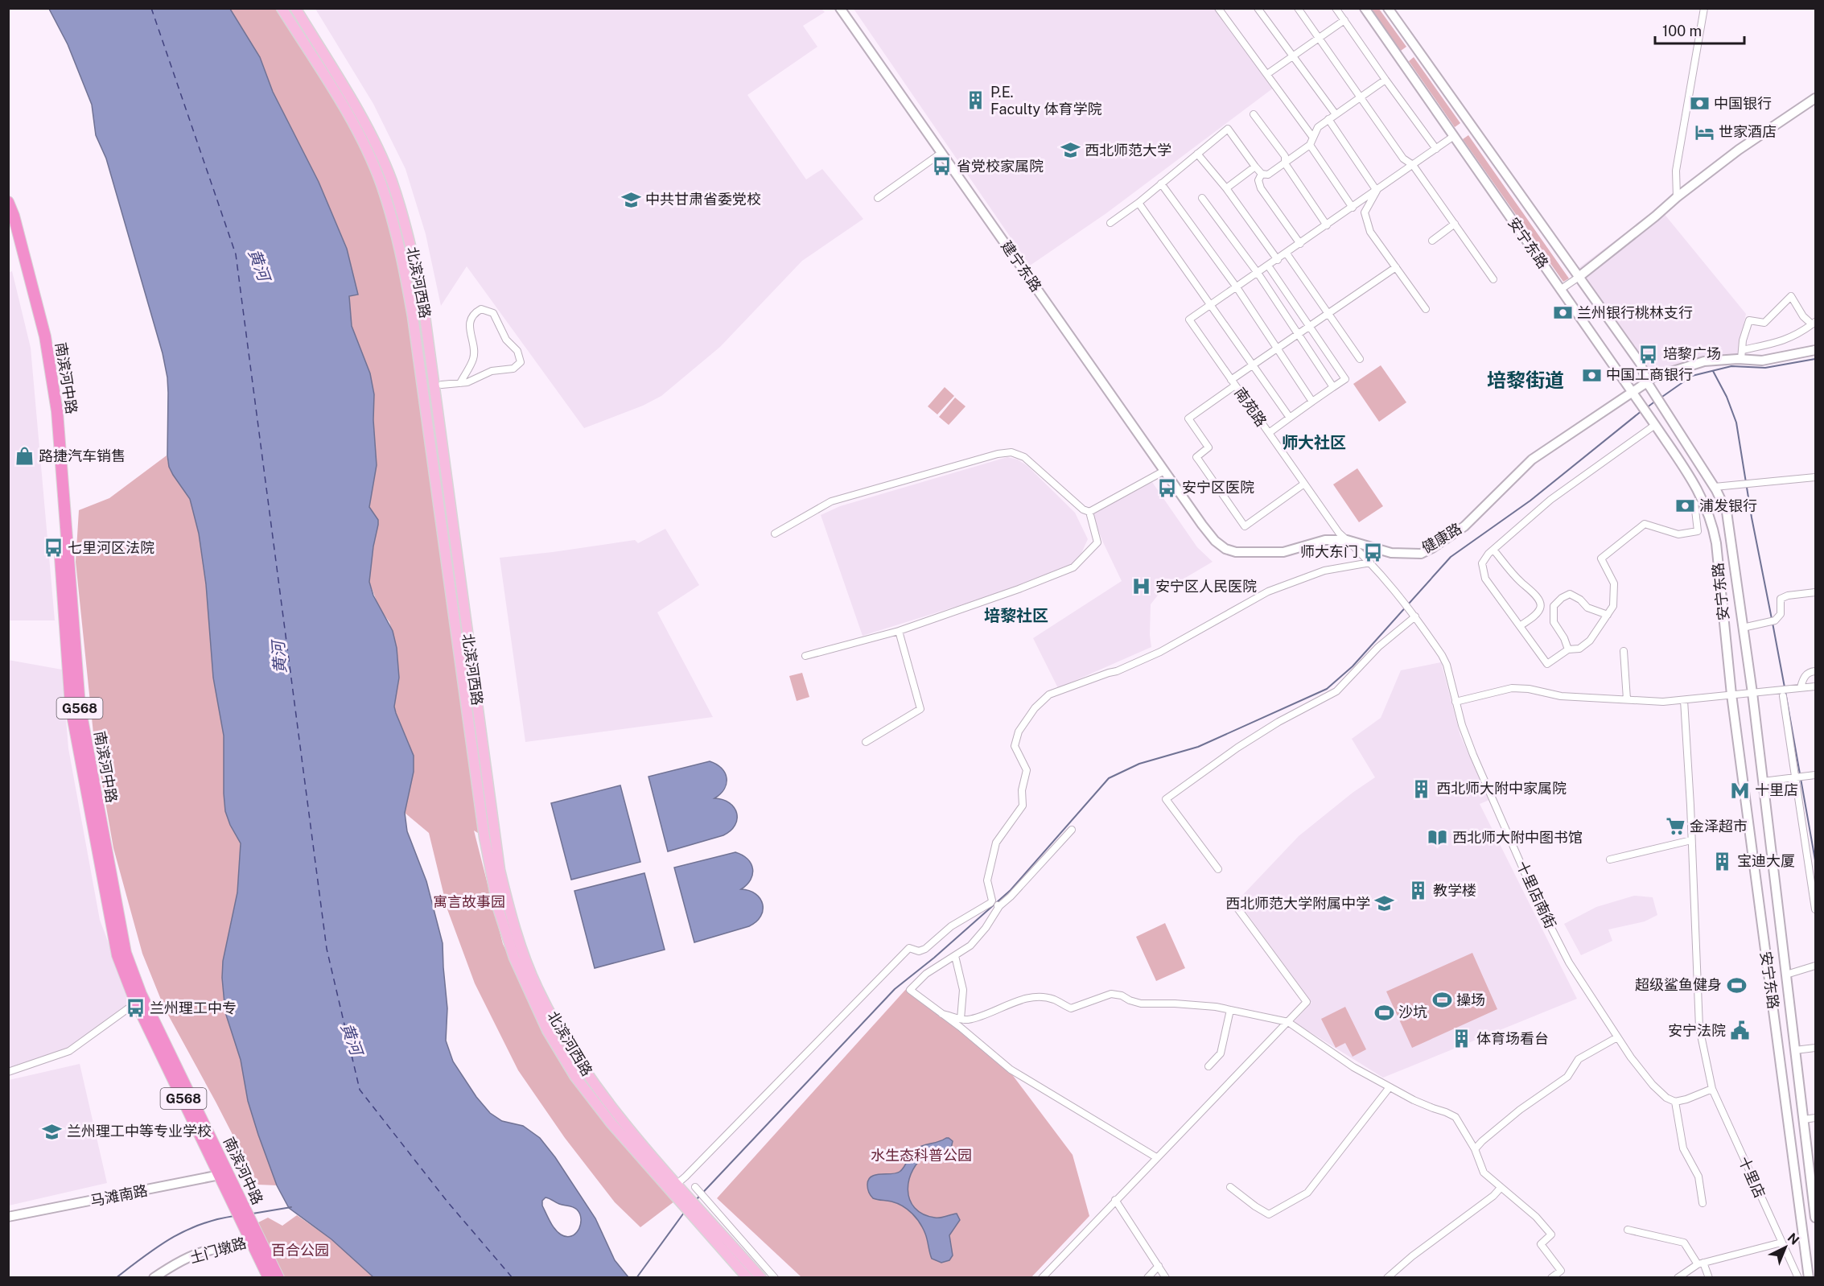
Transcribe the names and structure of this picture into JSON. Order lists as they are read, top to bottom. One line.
{"streets":{"highway":["南滨河中路","G568"],"main road":["安宁东路","建宁东路","北滨河西路","健康路","马滩南路","土门墩路"],"street":["南苑路","十里店南街","十里店"]},"crossings":[["安宁东路","健康路"],["建宁东路","健康路"],["南滨河中路","马滩南路"],["南滨河中路","土门墩路"],["南苑路","健康路"],["南苑路","十里店南街"],["健康路","十里店南街"]],"districts":["培黎街道","师大社区","培黎社区"],"water":["黄河"],"parks":["寓言故事园","水生态科普公园","百合公园"],"places":{"building":["P.E. Faculty 体育学院","西北师大附中家属院","宝迪大厦","教学楼","体育场看台"],"bank":["中国银行","兰州银行桃林支行","中国工商银行","浦发银行"],"hotel":["世家酒店"],"school or university":["西北师范大学","中共甘肃省委党校","西北师范大学附属中学","兰州理工中等专业学校"],"bus stop":["省党校家属院","培黎广场","安宁区医院","七里河区法院","师大东门","兰州理工中专"],"shop":["路捷汽车销售"],"hospital":["安宁区人民医院"],"metro station":["十里店"],"supermarket":["金泽超市"],"library":["西北师大附中图书馆"],"sports":["超级鲨鱼健身","操场","沙坑"],"public building":["安宁法院"]},"scale_bar":"100 m","north":"top right"}
